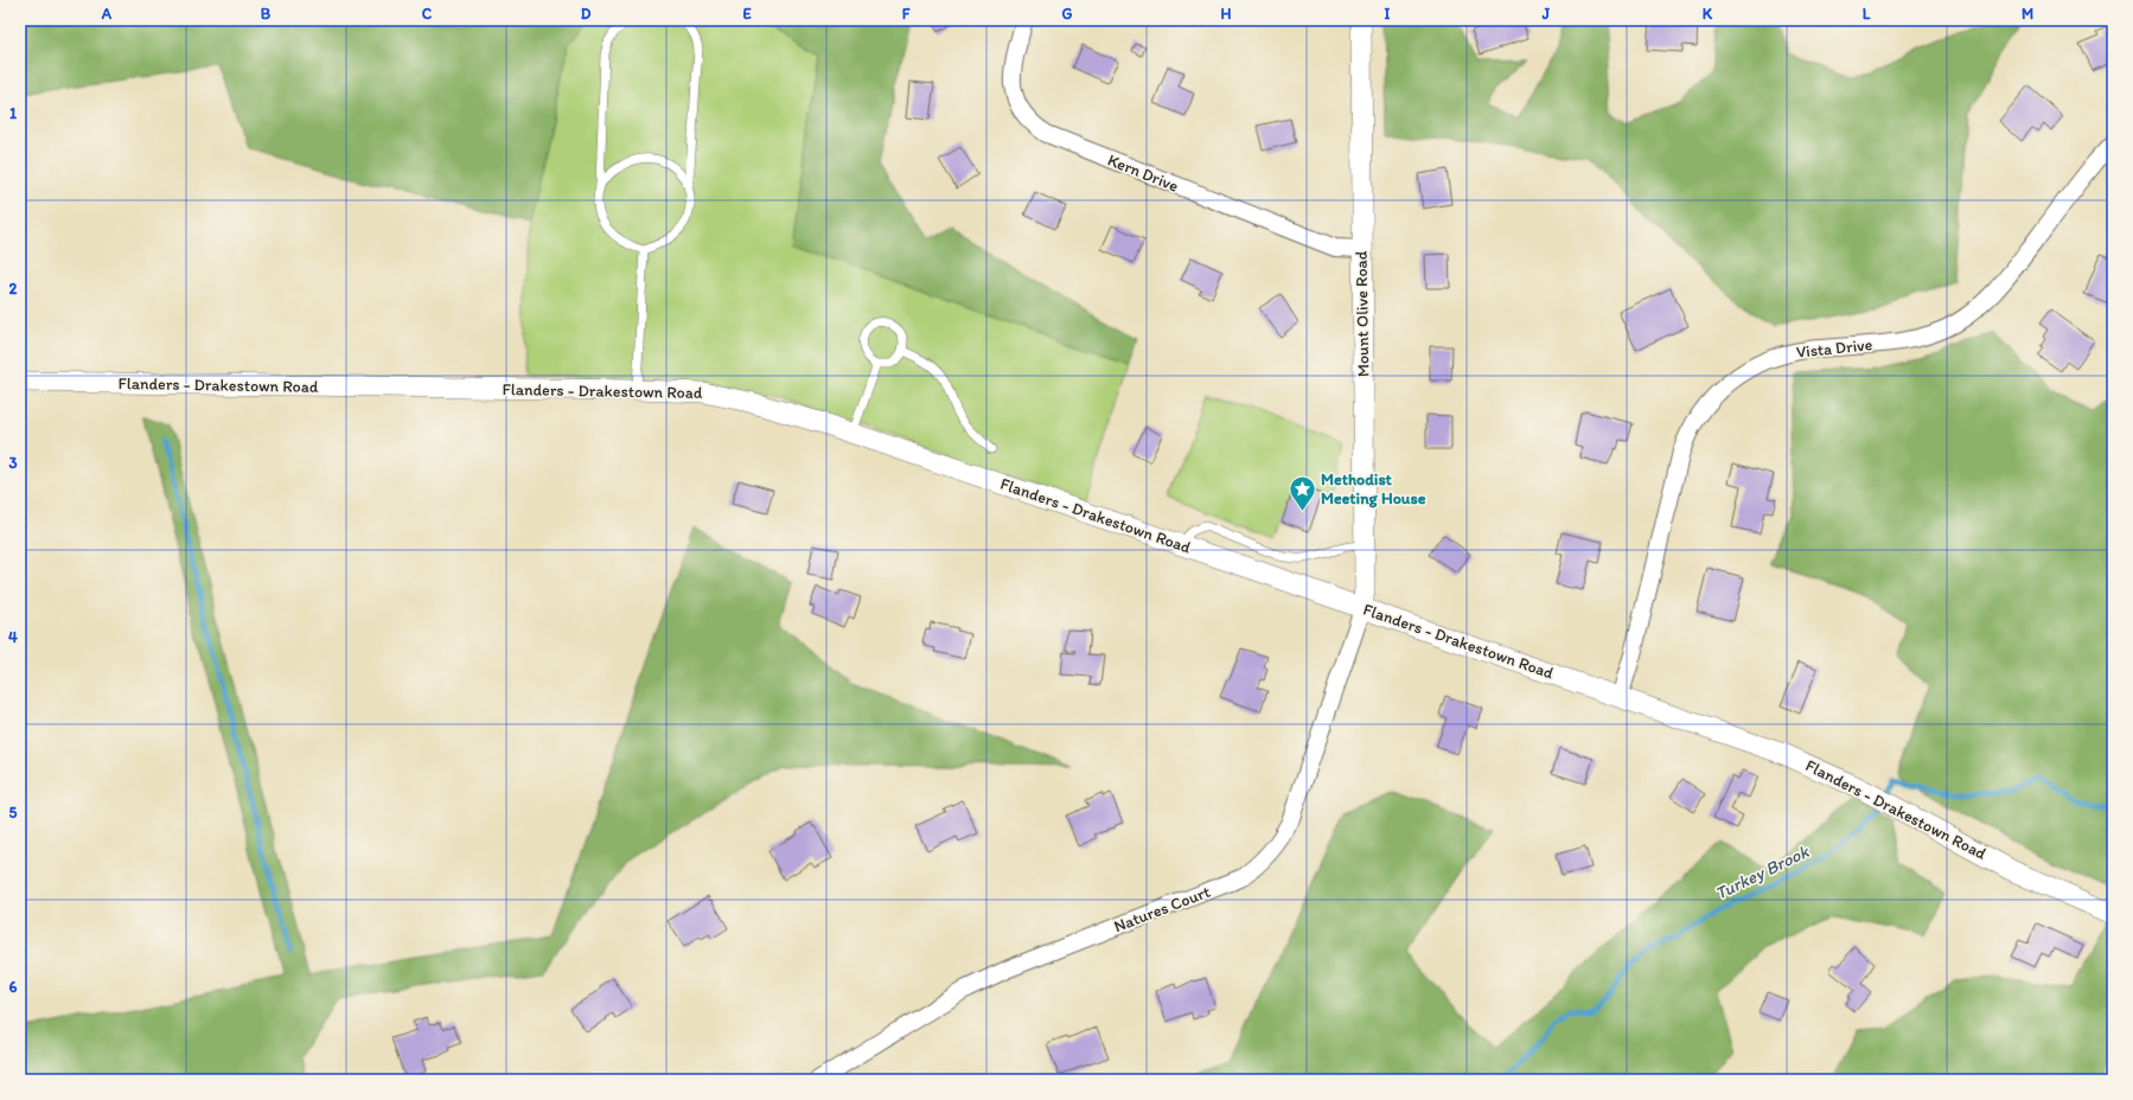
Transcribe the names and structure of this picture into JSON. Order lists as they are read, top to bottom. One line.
{"streets":{"street":["Kern Drive","Mount Olive Road","Vista Drive","Flanders - Drakestown Road","Natures Court"]},"crossings":[["Kern Drive","Mount Olive Road"],["Mount Olive Road","Flanders - Drakestown Road"],["Mount Olive Road","Natures Court"],["Vista Drive","Flanders - Drakestown Road"],["Flanders - Drakestown Road","Natures Court"]],"water":["Turkey Brook"],"places":{"place":["Methodist Meeting House"]},"grid":{"columns":["A","B","C","D","E","F","G","H","I","J","K","L","M"],"rows":["1","2","3","4","5","6"]}}
